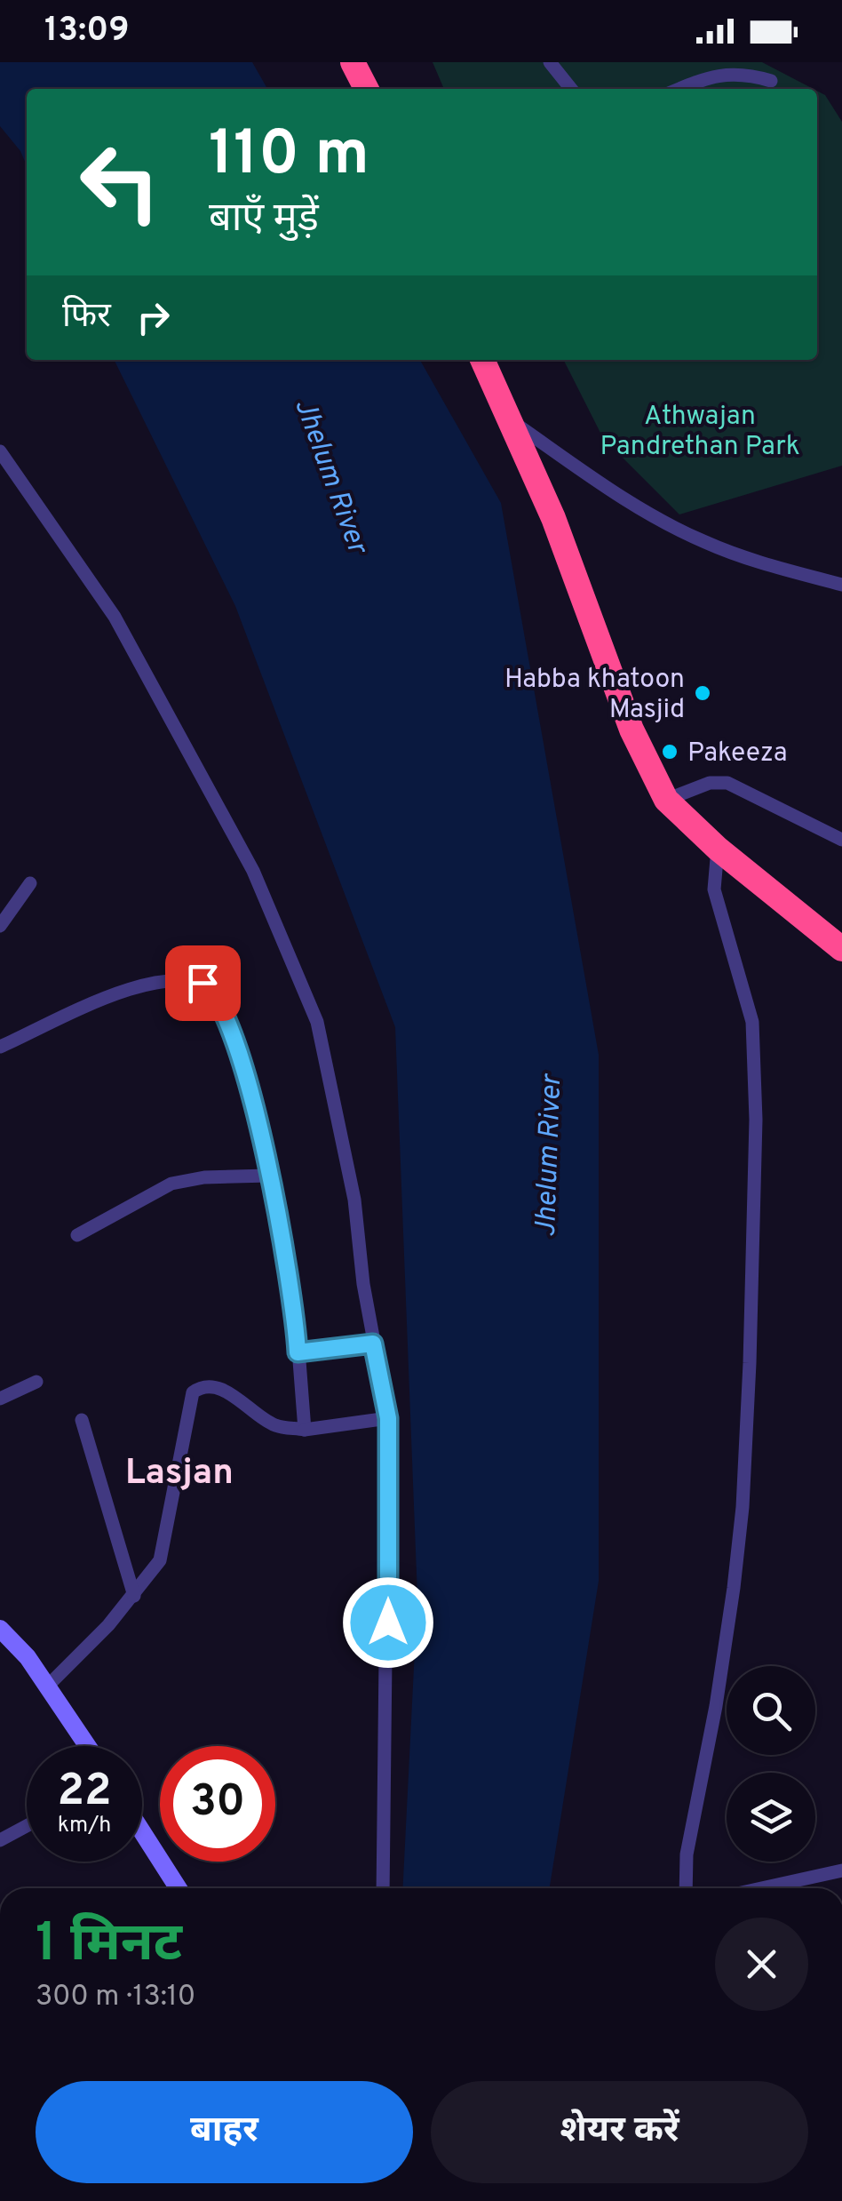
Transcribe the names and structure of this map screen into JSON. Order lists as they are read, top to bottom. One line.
{"districts":["Lasjan"],"water":["Jhelum River"],"parks":["Athwajan Pandrethan Park"],"places":["Habba khatoon Masjid","Pakeeza"],"page":{"status":"13:09","turn":["110 m","बाएँ मुड़ें"],"then":"फिर","speed":"22 km/h","limit":"30","heading":["1 मिनट","300 m · 13:10"],"buttons":["बाहर","शेयर करें"]}}
